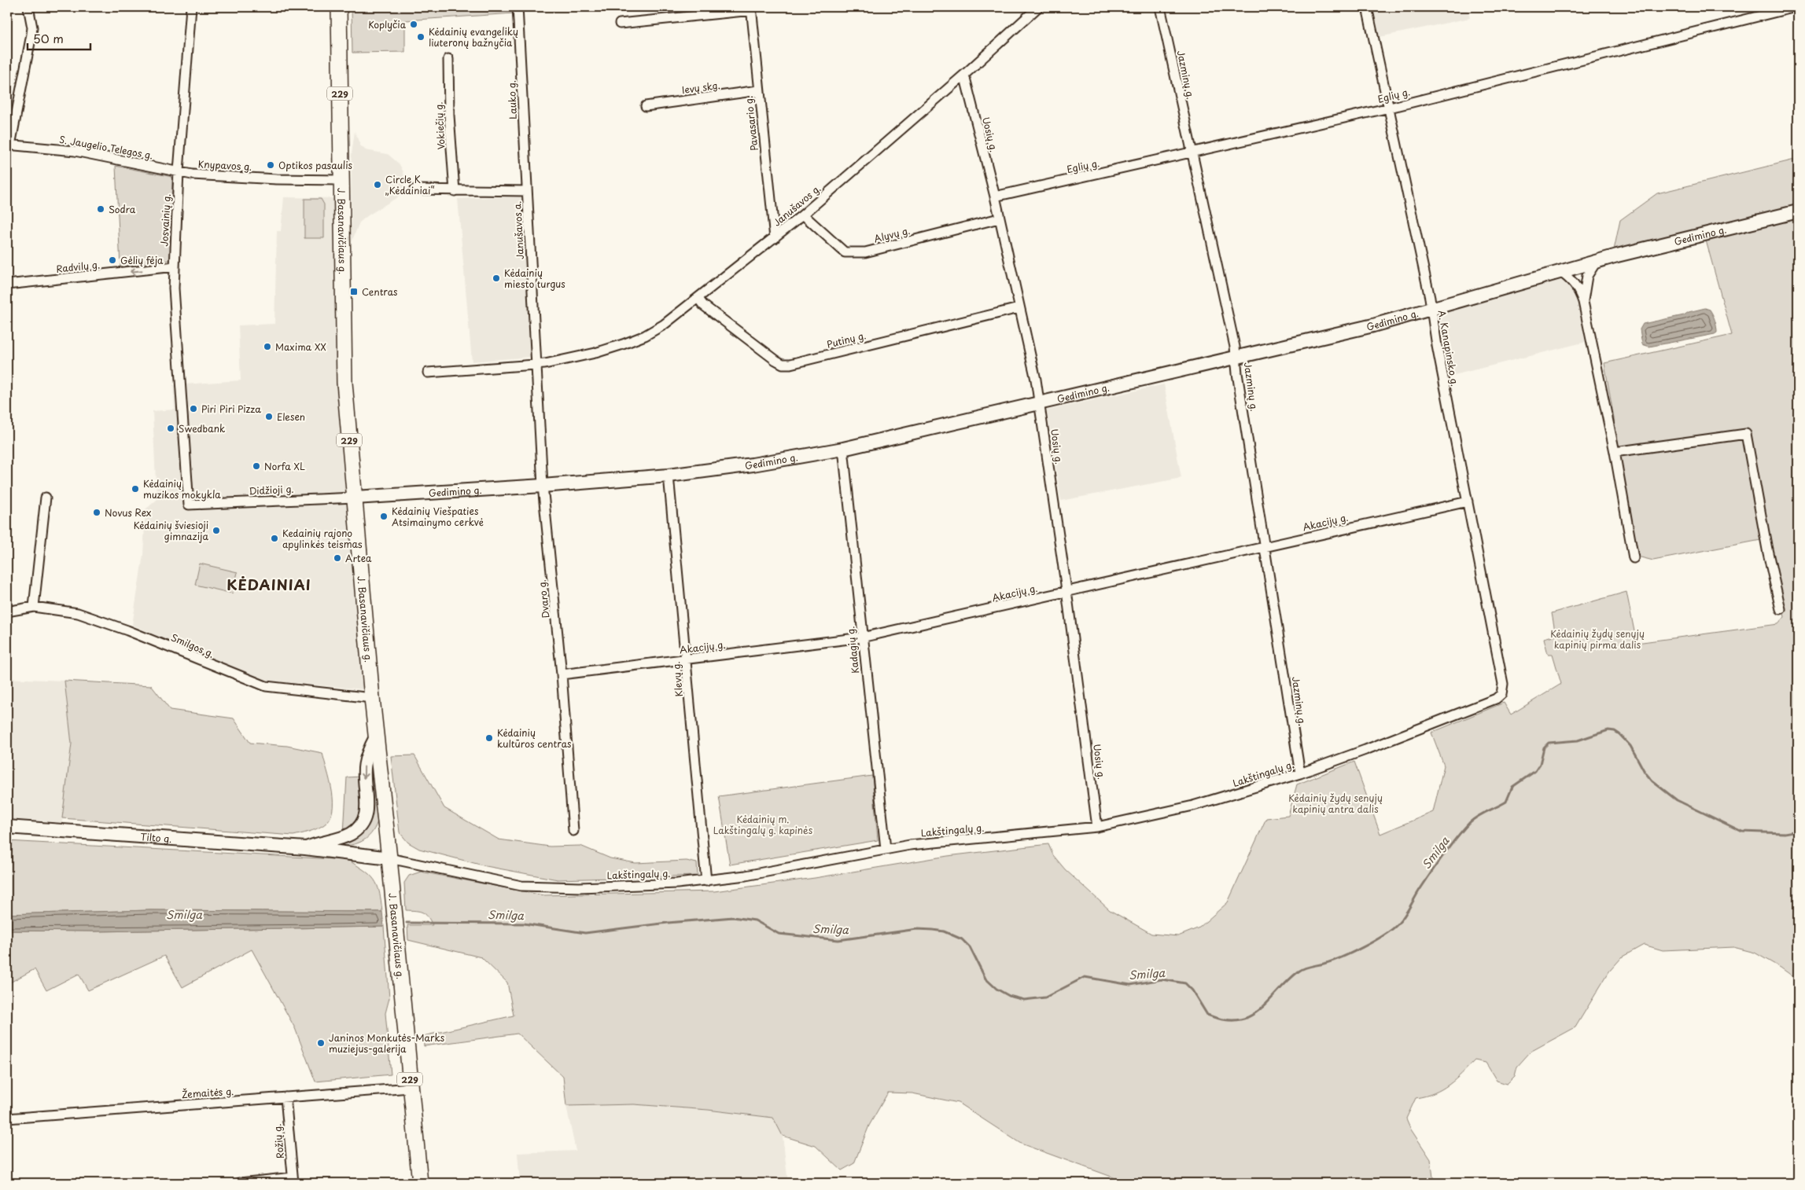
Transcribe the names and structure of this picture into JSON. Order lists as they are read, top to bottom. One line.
{"streets":{"main road":["229","J. Basanavičiaus g.","Gedimino g.","Tilto g."],"street":["Jazminų g.","Ievų skg.","Eglių g.","Lauko g.","Pavasario g.","Vokiečių g.","Uosių g.","S. Jaugelio Telegos g.","Knypavos g.","Janušavos g.","Josvainių g.","Janušavos a.","Alyvų g.","Radvilų g.","Putinų g.","A. Kanapinsko g.","Didžioji g.","Akacijų g.","Dvaro g.","Smilgos g.","Kadagių g.","Klevų g.","Lakštingalų g.","Žemaitės g.","Rožių g."]},"crossings":[["Jazminų g.","Eglių g."],["Jazminų g.","Gedimino g."],["Jazminų g.","Akacijų g."],["Jazminų g.","Lakštingalų g."],["Ievų skg.","Pavasario g."],["Eglių g.","Uosių g."],["Eglių g.","A. Kanapinsko g."],["Lauko g.","Janušavos a."],["Pavasario g.","Janušavos g."],["Vokiečių g.","Janušavos a."],["Uosių g.","Janušavos g."],["Uosių g.","Alyvų g."],["Uosių g.","Gedimino g."],["Uosių g.","Putinų g."],["Uosių g.","Akacijų g."],["Uosių g.","Lakštingalų g."],["S. Jaugelio Telegos g.","Knypavos g."],["S. Jaugelio Telegos g.","Josvainių g."],["Knypavos g.","Josvainių g."],["Knypavos g.","J. Basanavičiaus g."],["Janušavos g.","Janušavos a."],["Janušavos g.","Alyvų g."],["Janušavos g.","Putinų g."],["Janušavos g.","Dvaro g."],["Josvainių g.","Radvilų g."],["Josvainių g.","Didžioji g."],["Janušavos a.","Dvaro g."],["J. Basanavičiaus g.","Gedimino g."],["J. Basanavičiaus g.","Didžioji g."],["J. Basanavičiaus g.","Smilgos g."],["J. Basanavičiaus g.","Lakštingalų g."],["J. Basanavičiaus g.","Tilto g."],["J. Basanavičiaus g.","Žemaitės g."],["Gedimino g.","A. Kanapinsko g."],["Gedimino g.","Didžioji g."],["Gedimino g.","Dvaro g."],["Gedimino g.","Kadagių g."],["Gedimino g.","Klevų g."],["A. Kanapinsko g.","Akacijų g."],["A. Kanapinsko g.","Lakštingalų g."],["Akacijų g.","Dvaro g."],["Akacijų g.","Kadagių g."],["Akacijų g.","Klevų g."],["Kadagių g.","Lakštingalų g."],["Klevų g.","Lakštingalų g."],["Lakštingalų g.","Tilto g."],["Žemaitės g.","Rožių g."]],"one_way":["Radvilų g."],"districts":["KĖDAINIAI"],"water":["Smilga"],"parks":["Kėdainių žydų senųjų kapinių pirma dalis","Kėdainių žydų senųjų kapinių antra dalis","Kėdainių m. Lakštingalų g. kapinės"],"places":{"other":["Koplyčia","Kėdainių evangelikų liuteronų bažnyčia","Optikos pasaulis","Circle K „Kėdainiai“","Sodra","Gėlių fėja","Kėdainių miesto turgus","Maxima XX","Piri Piri Pizza","Elesen","Swedbank","Norfa XL","Kėdainių muzikos mokykla","Novus Rex","Kėdainių Viešpaties Atsimainymo cerkvė","Kėdainių šviesioji gimnazija","Kedainių rajono apylinkės teismas","Artea","Kėdainių kultūros centras","Janinos Monkutės-Marks muziejus-galerija"],"transit":["Centras"]},"scale_bar":"50 m"}
